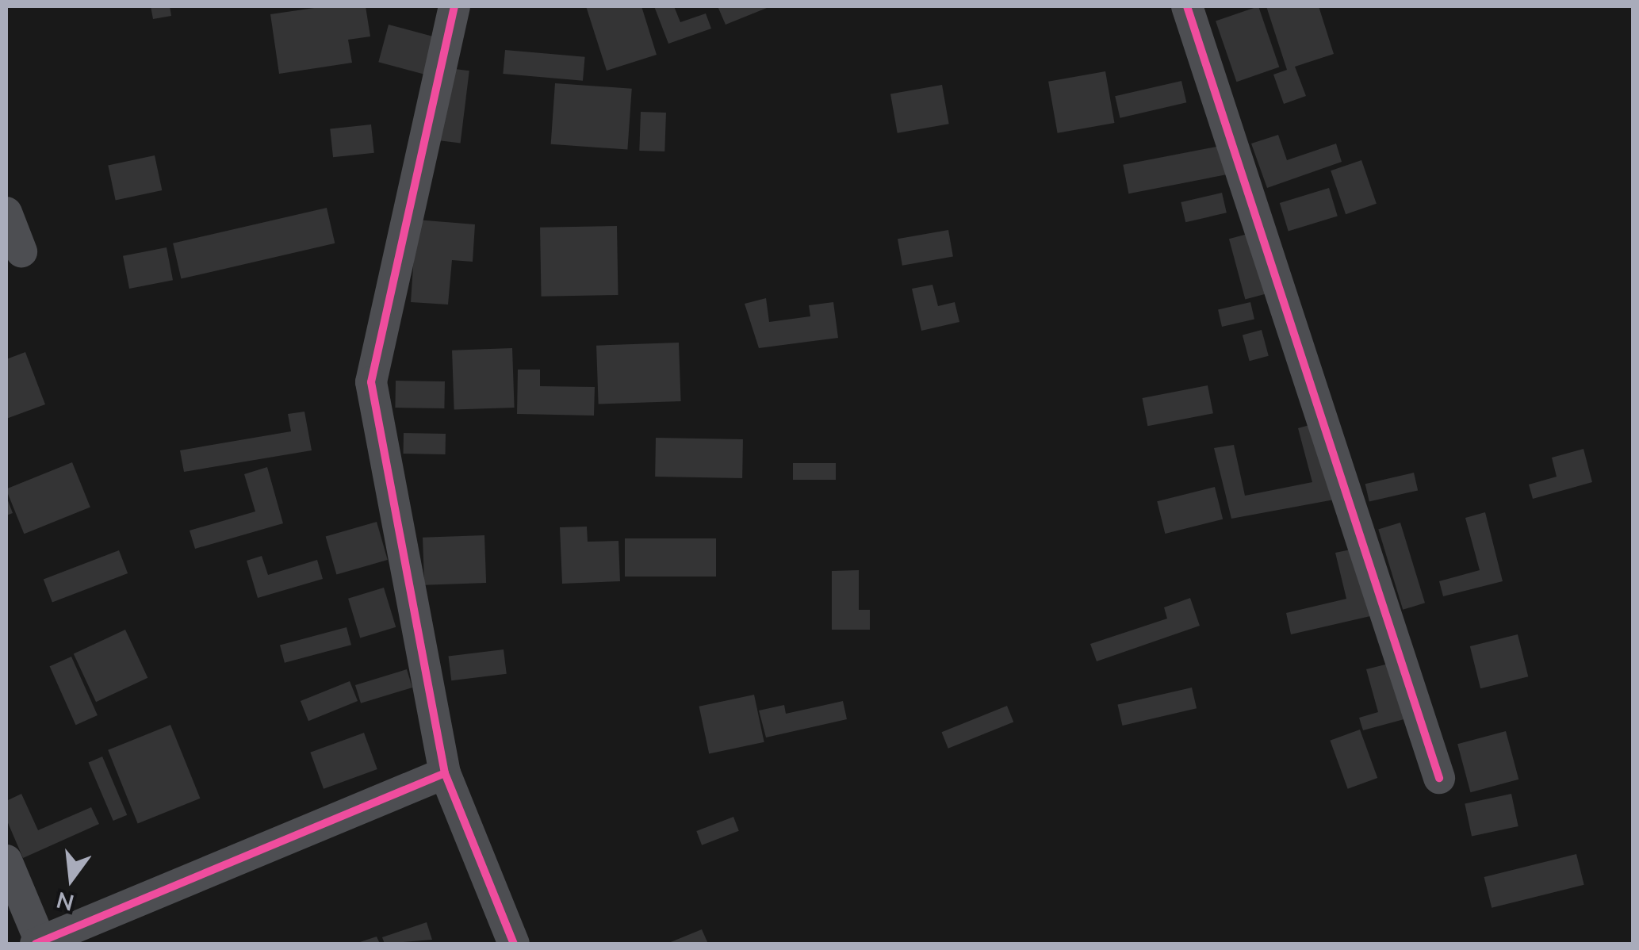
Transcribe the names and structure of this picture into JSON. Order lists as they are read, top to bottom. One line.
{"north":"bottom"}
